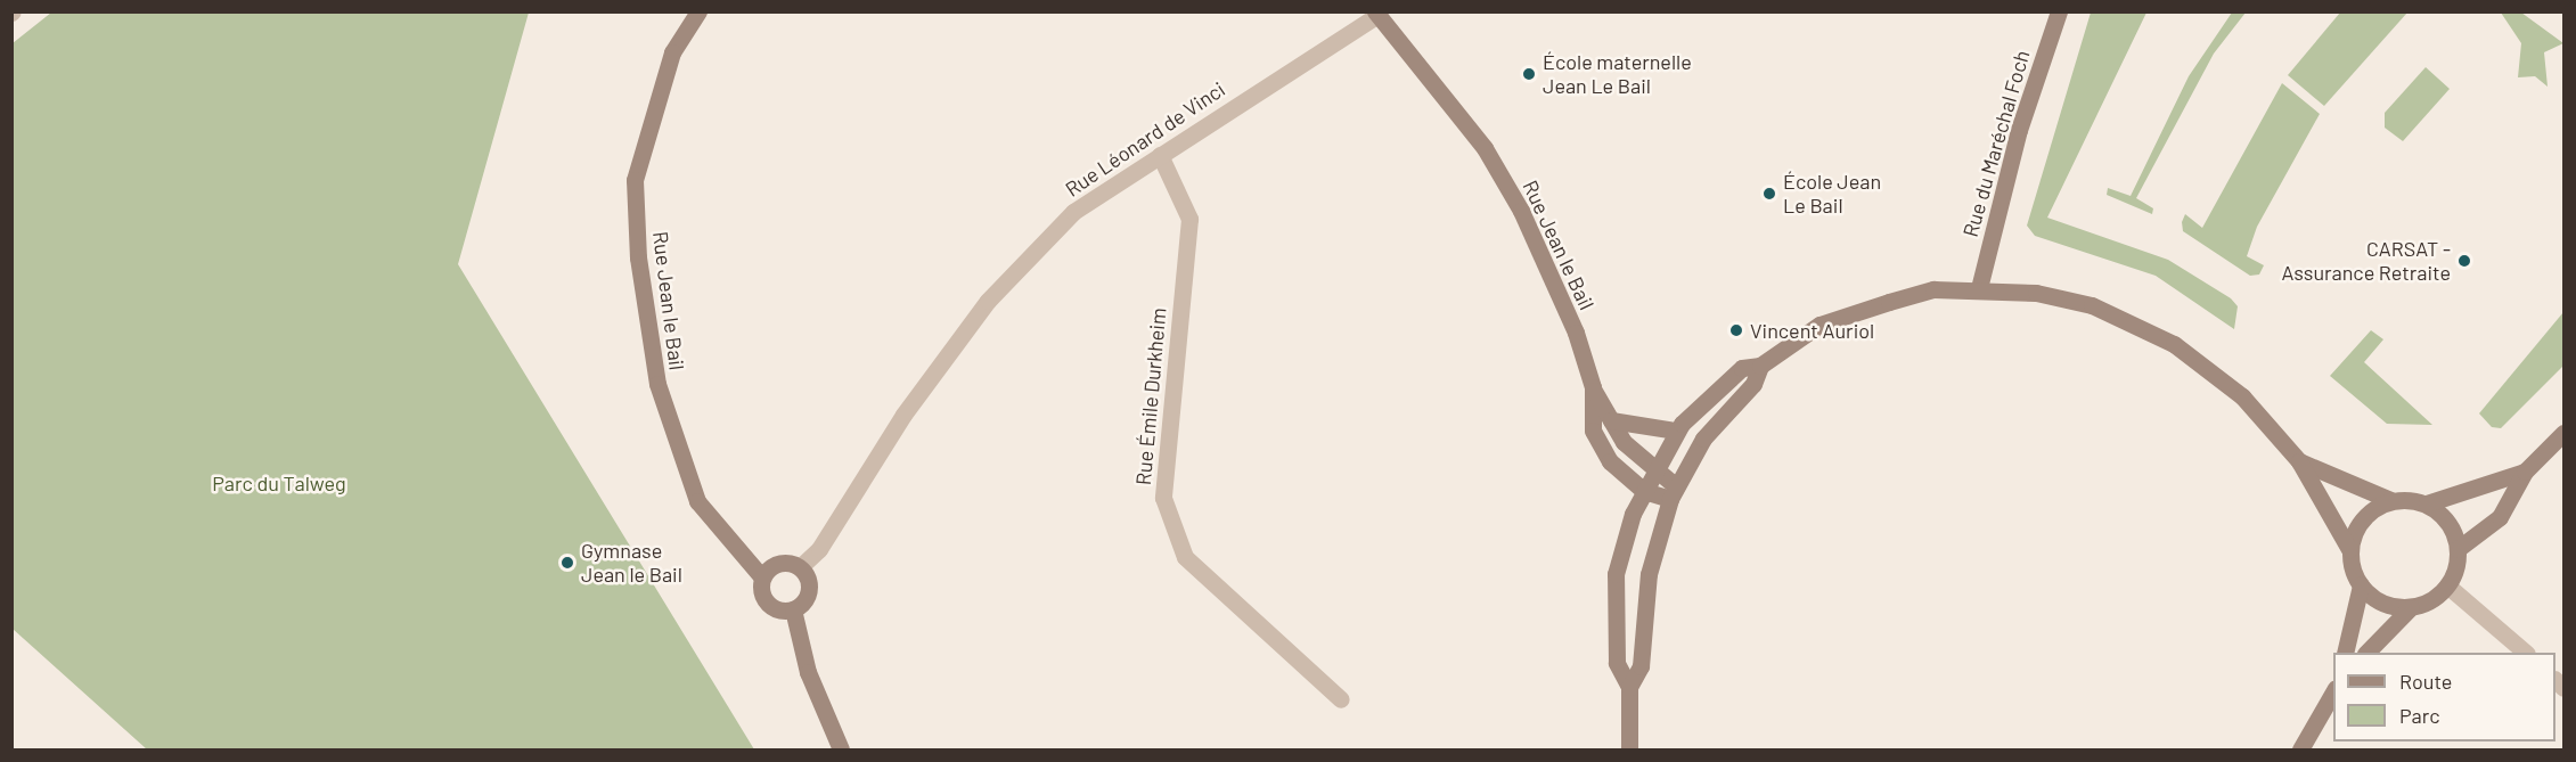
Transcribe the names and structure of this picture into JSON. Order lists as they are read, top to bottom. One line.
{"streets":{"street":["Rue Léonard de Vinci","Rue du Maréchal Foch","Rue Jean le Bail","Rue Émile Durkheim"]},"crossings":[["Rue Léonard de Vinci","Rue Jean le Bail"],["Rue Léonard de Vinci","Rue Émile Durkheim"]],"parks":["Parc du Talweg"],"places":["École maternelle Jean Le Bail","École Jean Le Bail","CARSAT - Assurance Retraite","Vincent Auriol","Gymnase Jean le Bail"],"legend":["Route","Parc"]}
